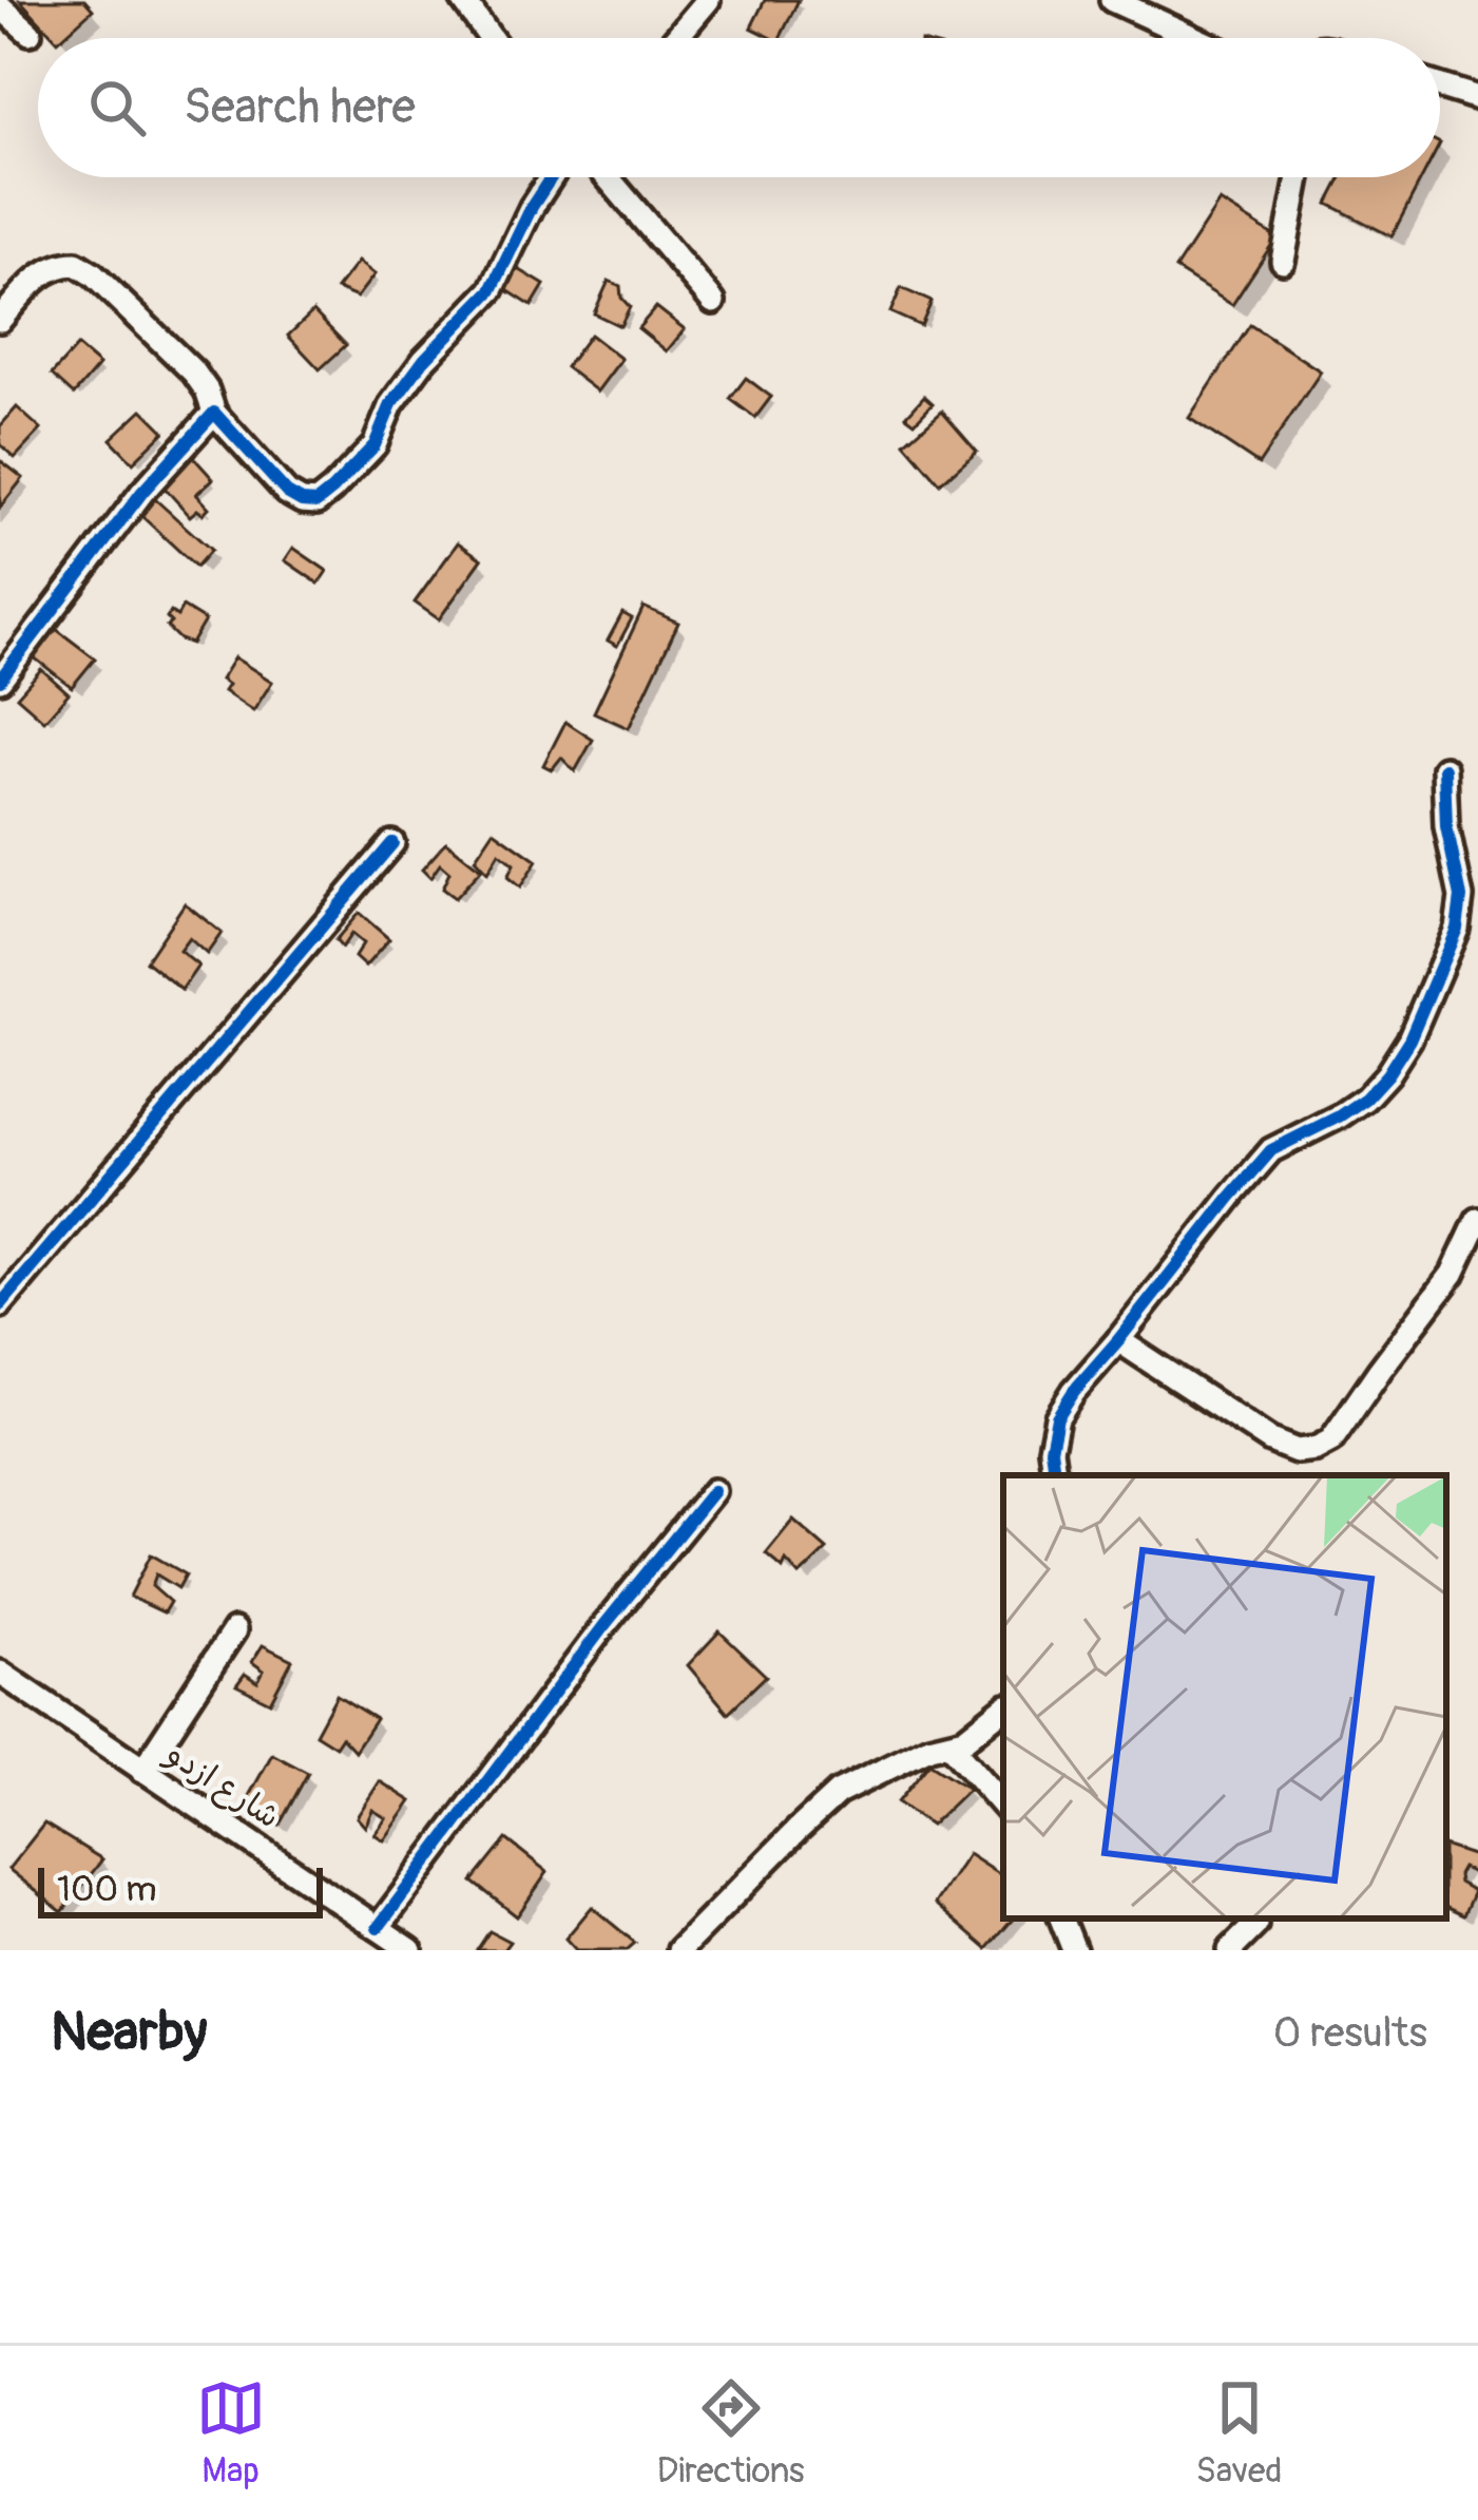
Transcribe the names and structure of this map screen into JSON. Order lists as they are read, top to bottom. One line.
{"streets":{"street":["شارع ازدو"]},"scale_bar":"100 m","page":{"search":"Search here","scale":"100 m","heading":["Nearby","0 results"],"nav":["Map","Directions","Saved"]}}
